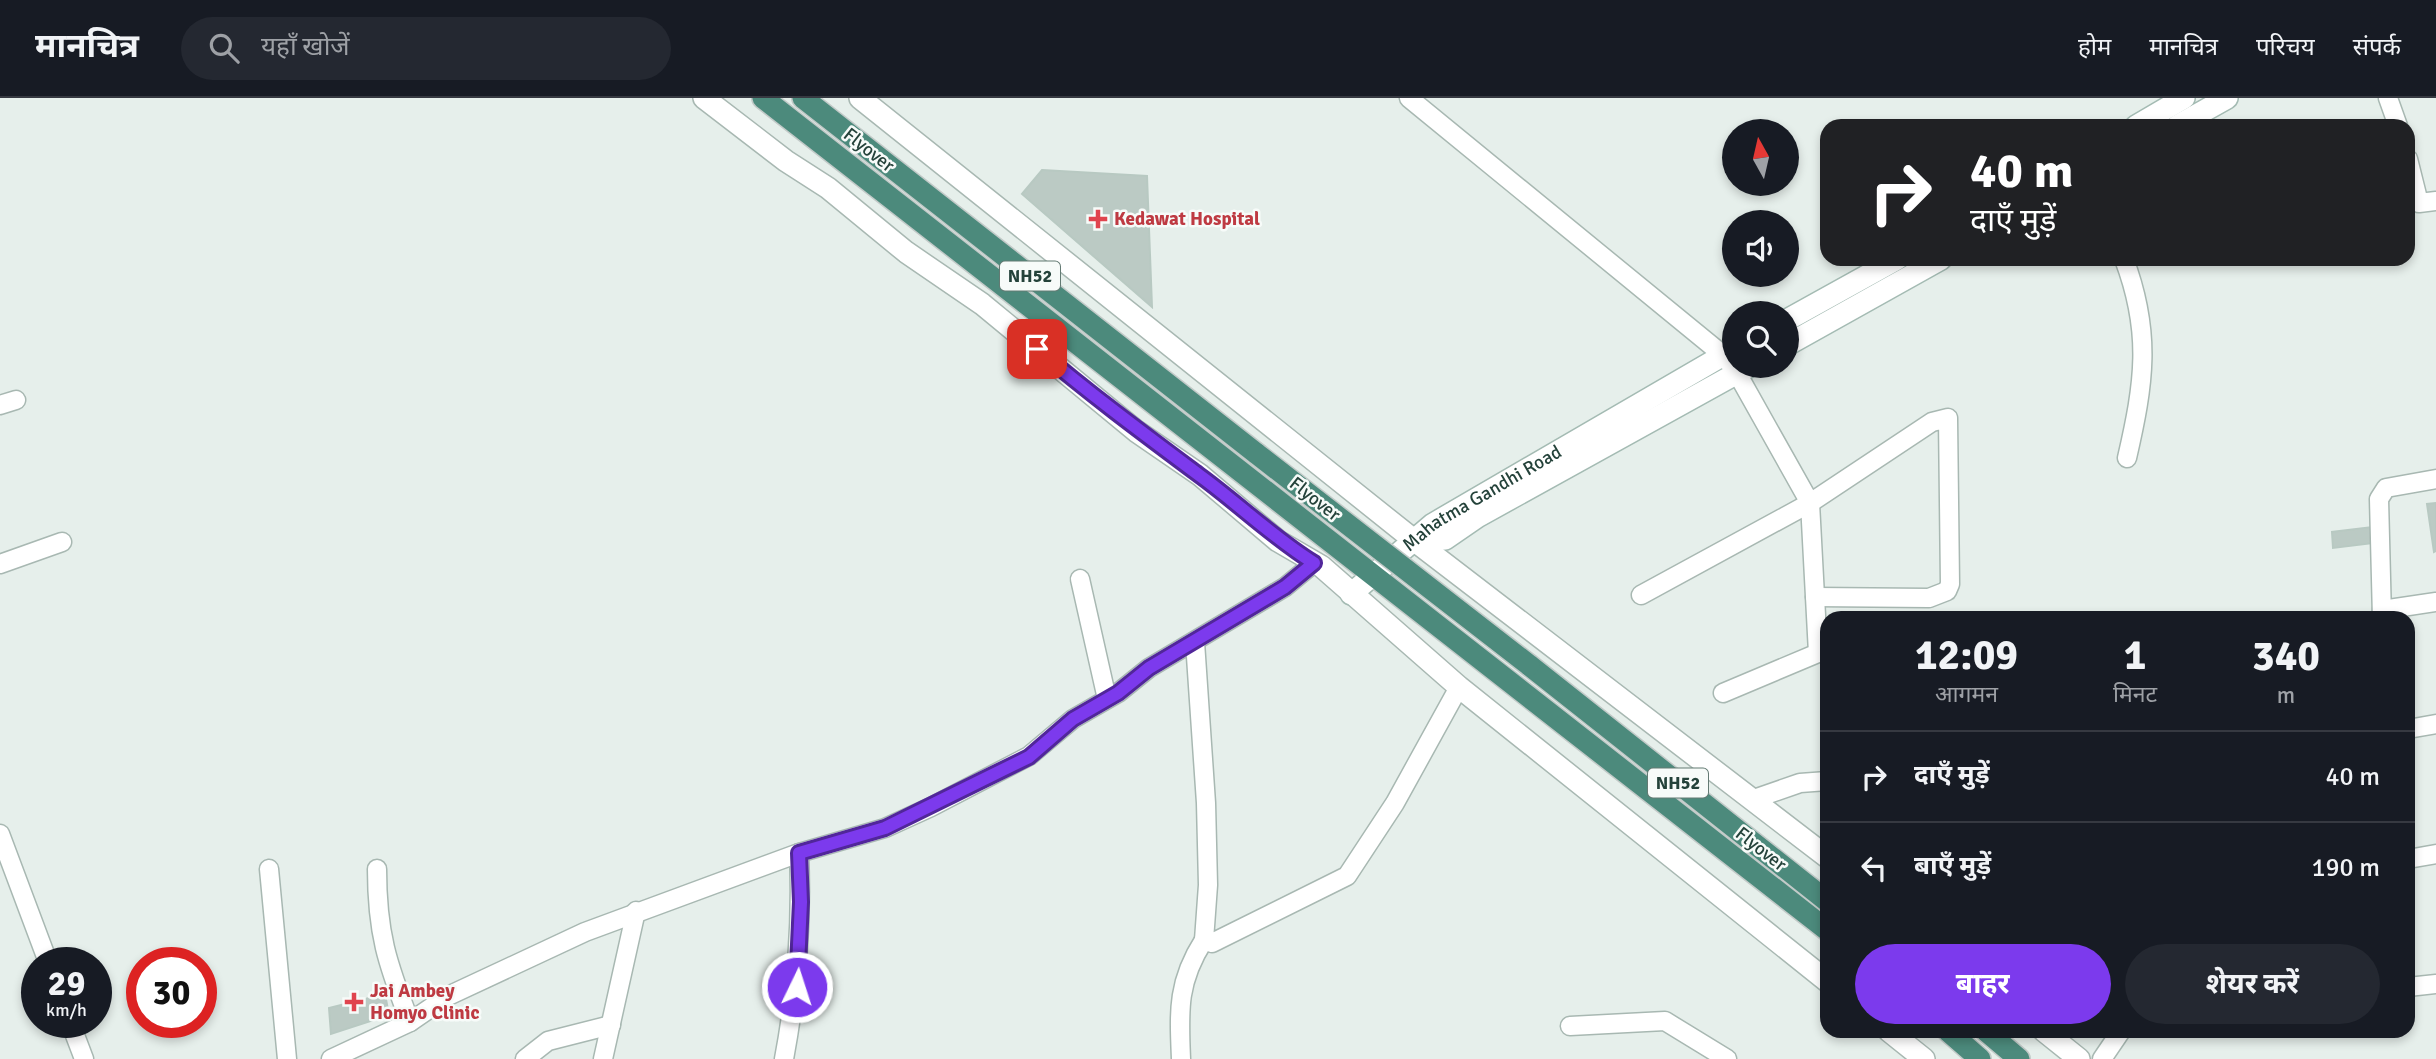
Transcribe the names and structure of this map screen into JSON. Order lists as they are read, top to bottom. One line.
{"streets":{"highway":["Flyover","NH52"],"street":["Mahatma Gandhi Road"]},"places":{"health":["Kedawat Hospital","Jai Ambey Homyo Clinic"]},"north":"top","page":{"header":"मानचित्र","search":"यहाँ खोजें","nav":["होम","मानचित्र","परिचय","संपर्क"],"turn":["40 m","दाएँ मुड़ें"],"eta":["12:09","आगमन","1","मिनट","340","m"],"list":[{"name":"दाएँ मुड़ें","value":"40 m"},{"name":"बाएँ मुड़ें","value":"190 m"}],"buttons":["बाहर","शेयर करें"],"speed":"29 km/h","limit":"30"}}
